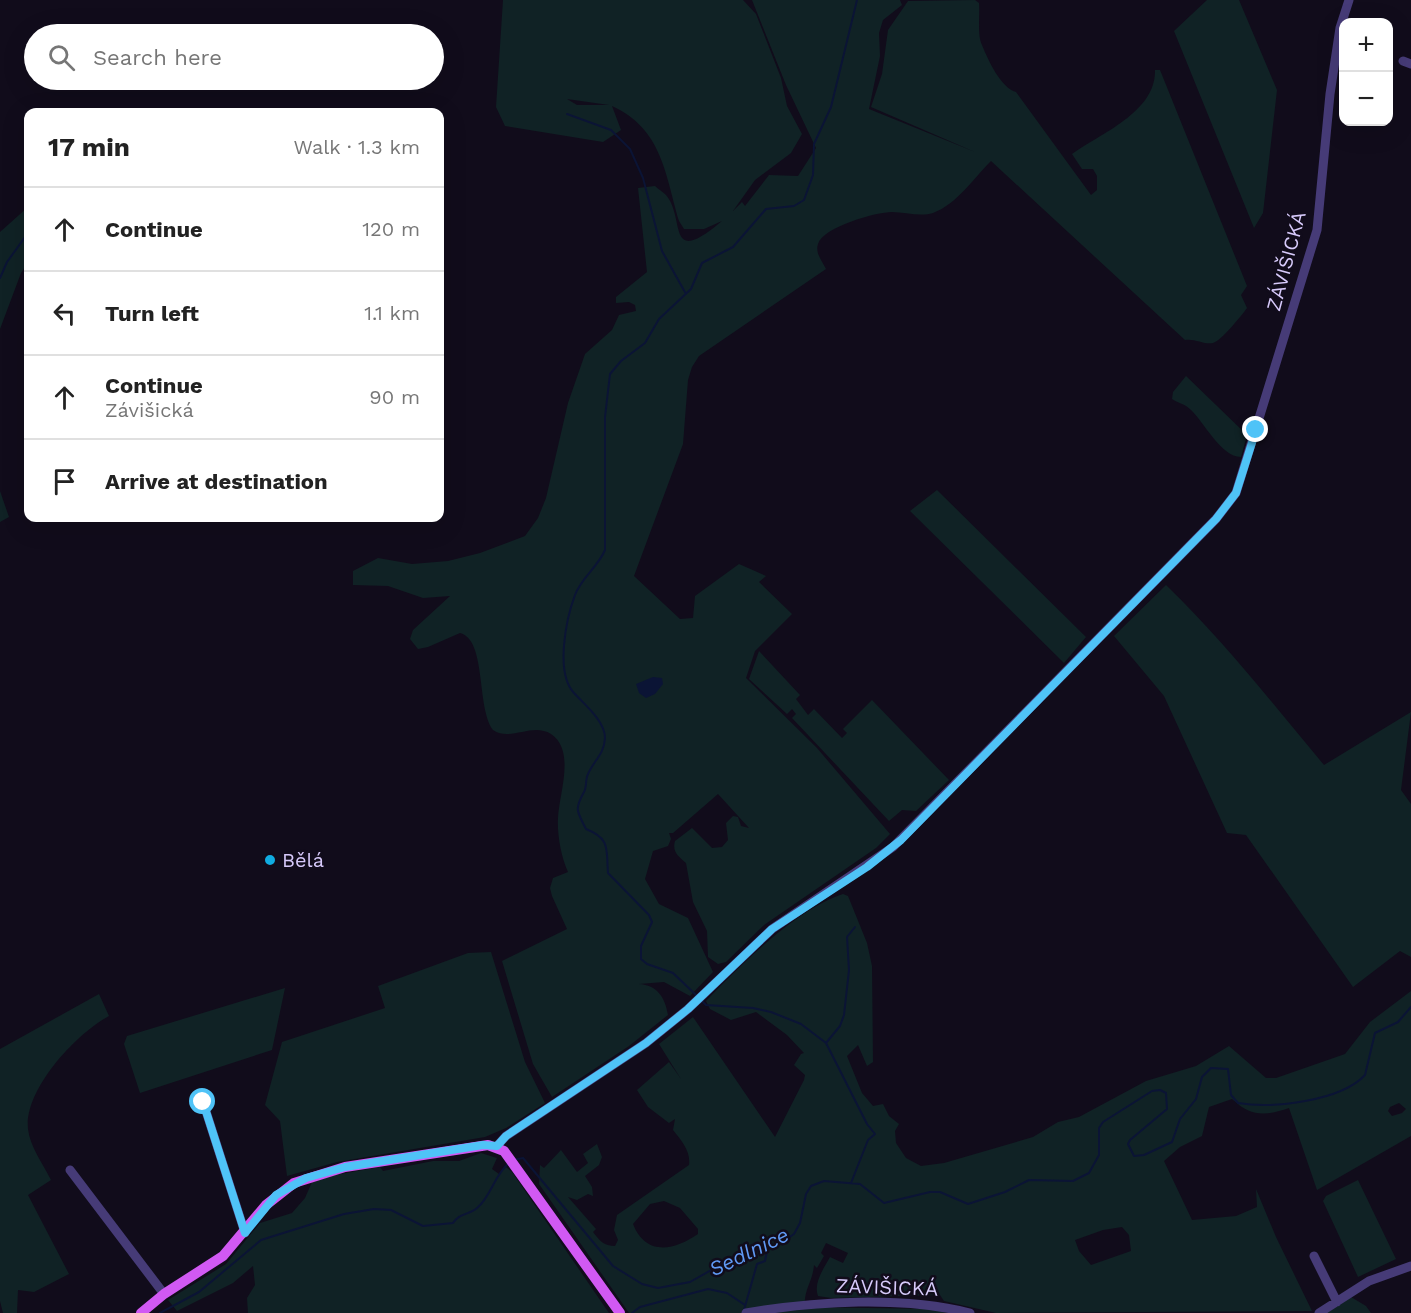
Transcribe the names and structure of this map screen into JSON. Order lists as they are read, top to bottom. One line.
{"streets":{"street":["ZÁVIŠICKÁ"]},"water":["Sedlnice"],"places":["Bělá"],"page":{"map_buttons":["+","−"],"search":"Search here","heading":["17 min","Walk · 1.3 km"],"list":[["Continue","120 m"],["Turn left","1.1 km"],["Continue","Závišická","90 m"],"Arrive at destination"]}}
